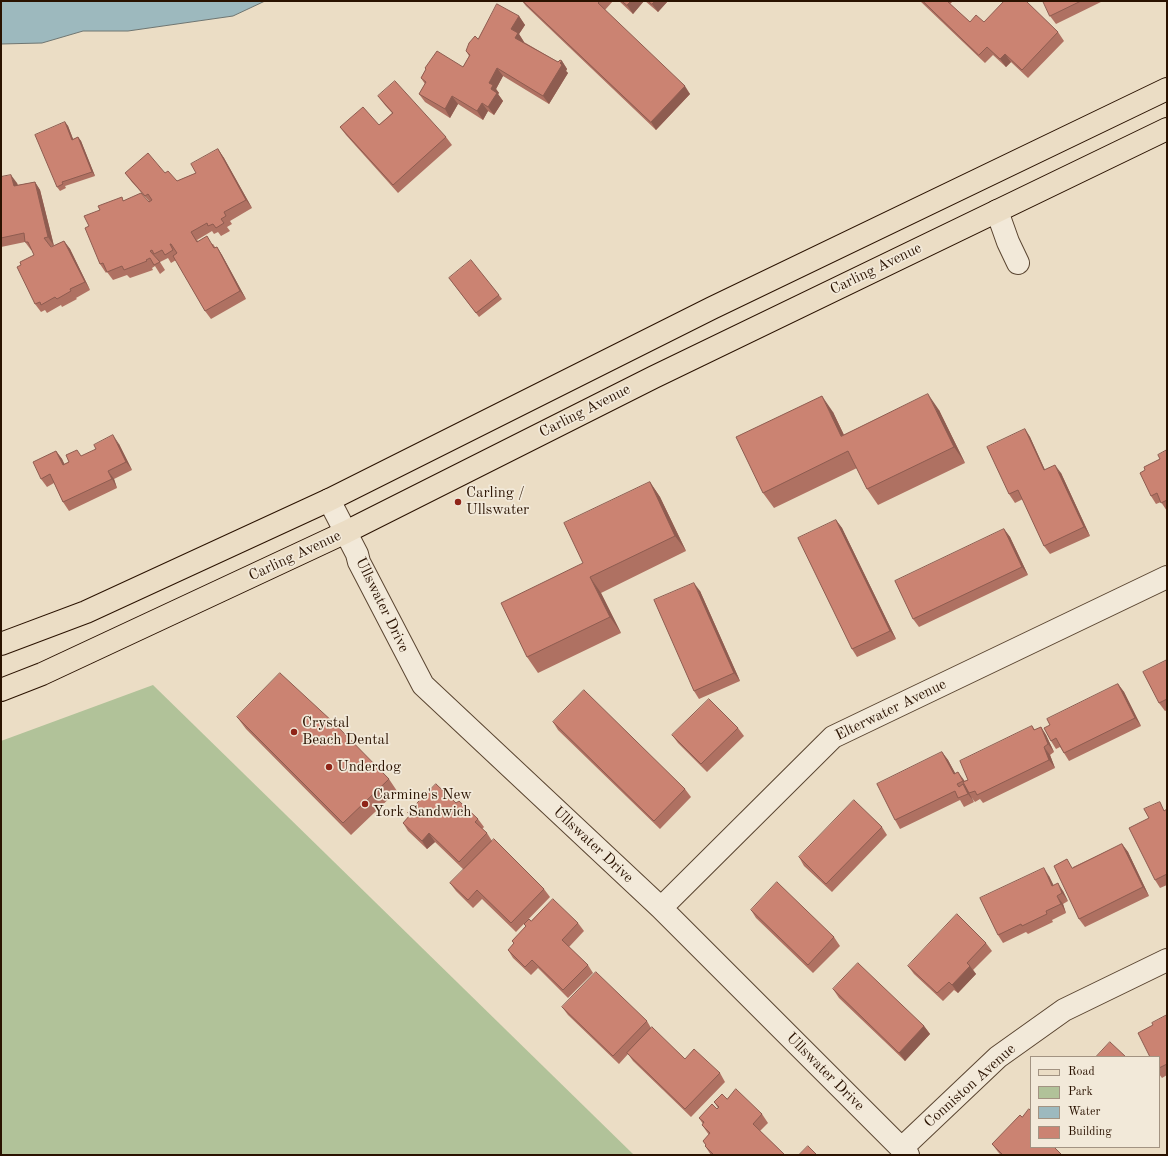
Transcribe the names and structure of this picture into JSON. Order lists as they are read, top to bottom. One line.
{"streets":{"main road":["Carling Avenue"],"street":["Ullswater Drive","Elterwater Avenue","Conniston Avenue"]},"crossings":[["Carling Avenue","Ullswater Drive"],["Ullswater Drive","Elterwater Avenue"],["Ullswater Drive","Conniston Avenue"]],"places":["Carling / Ullswater","Crystal Beach Dental","Underdog","Carmine's New York Sandwich"],"legend":["Road","Park","Water","Building"]}
